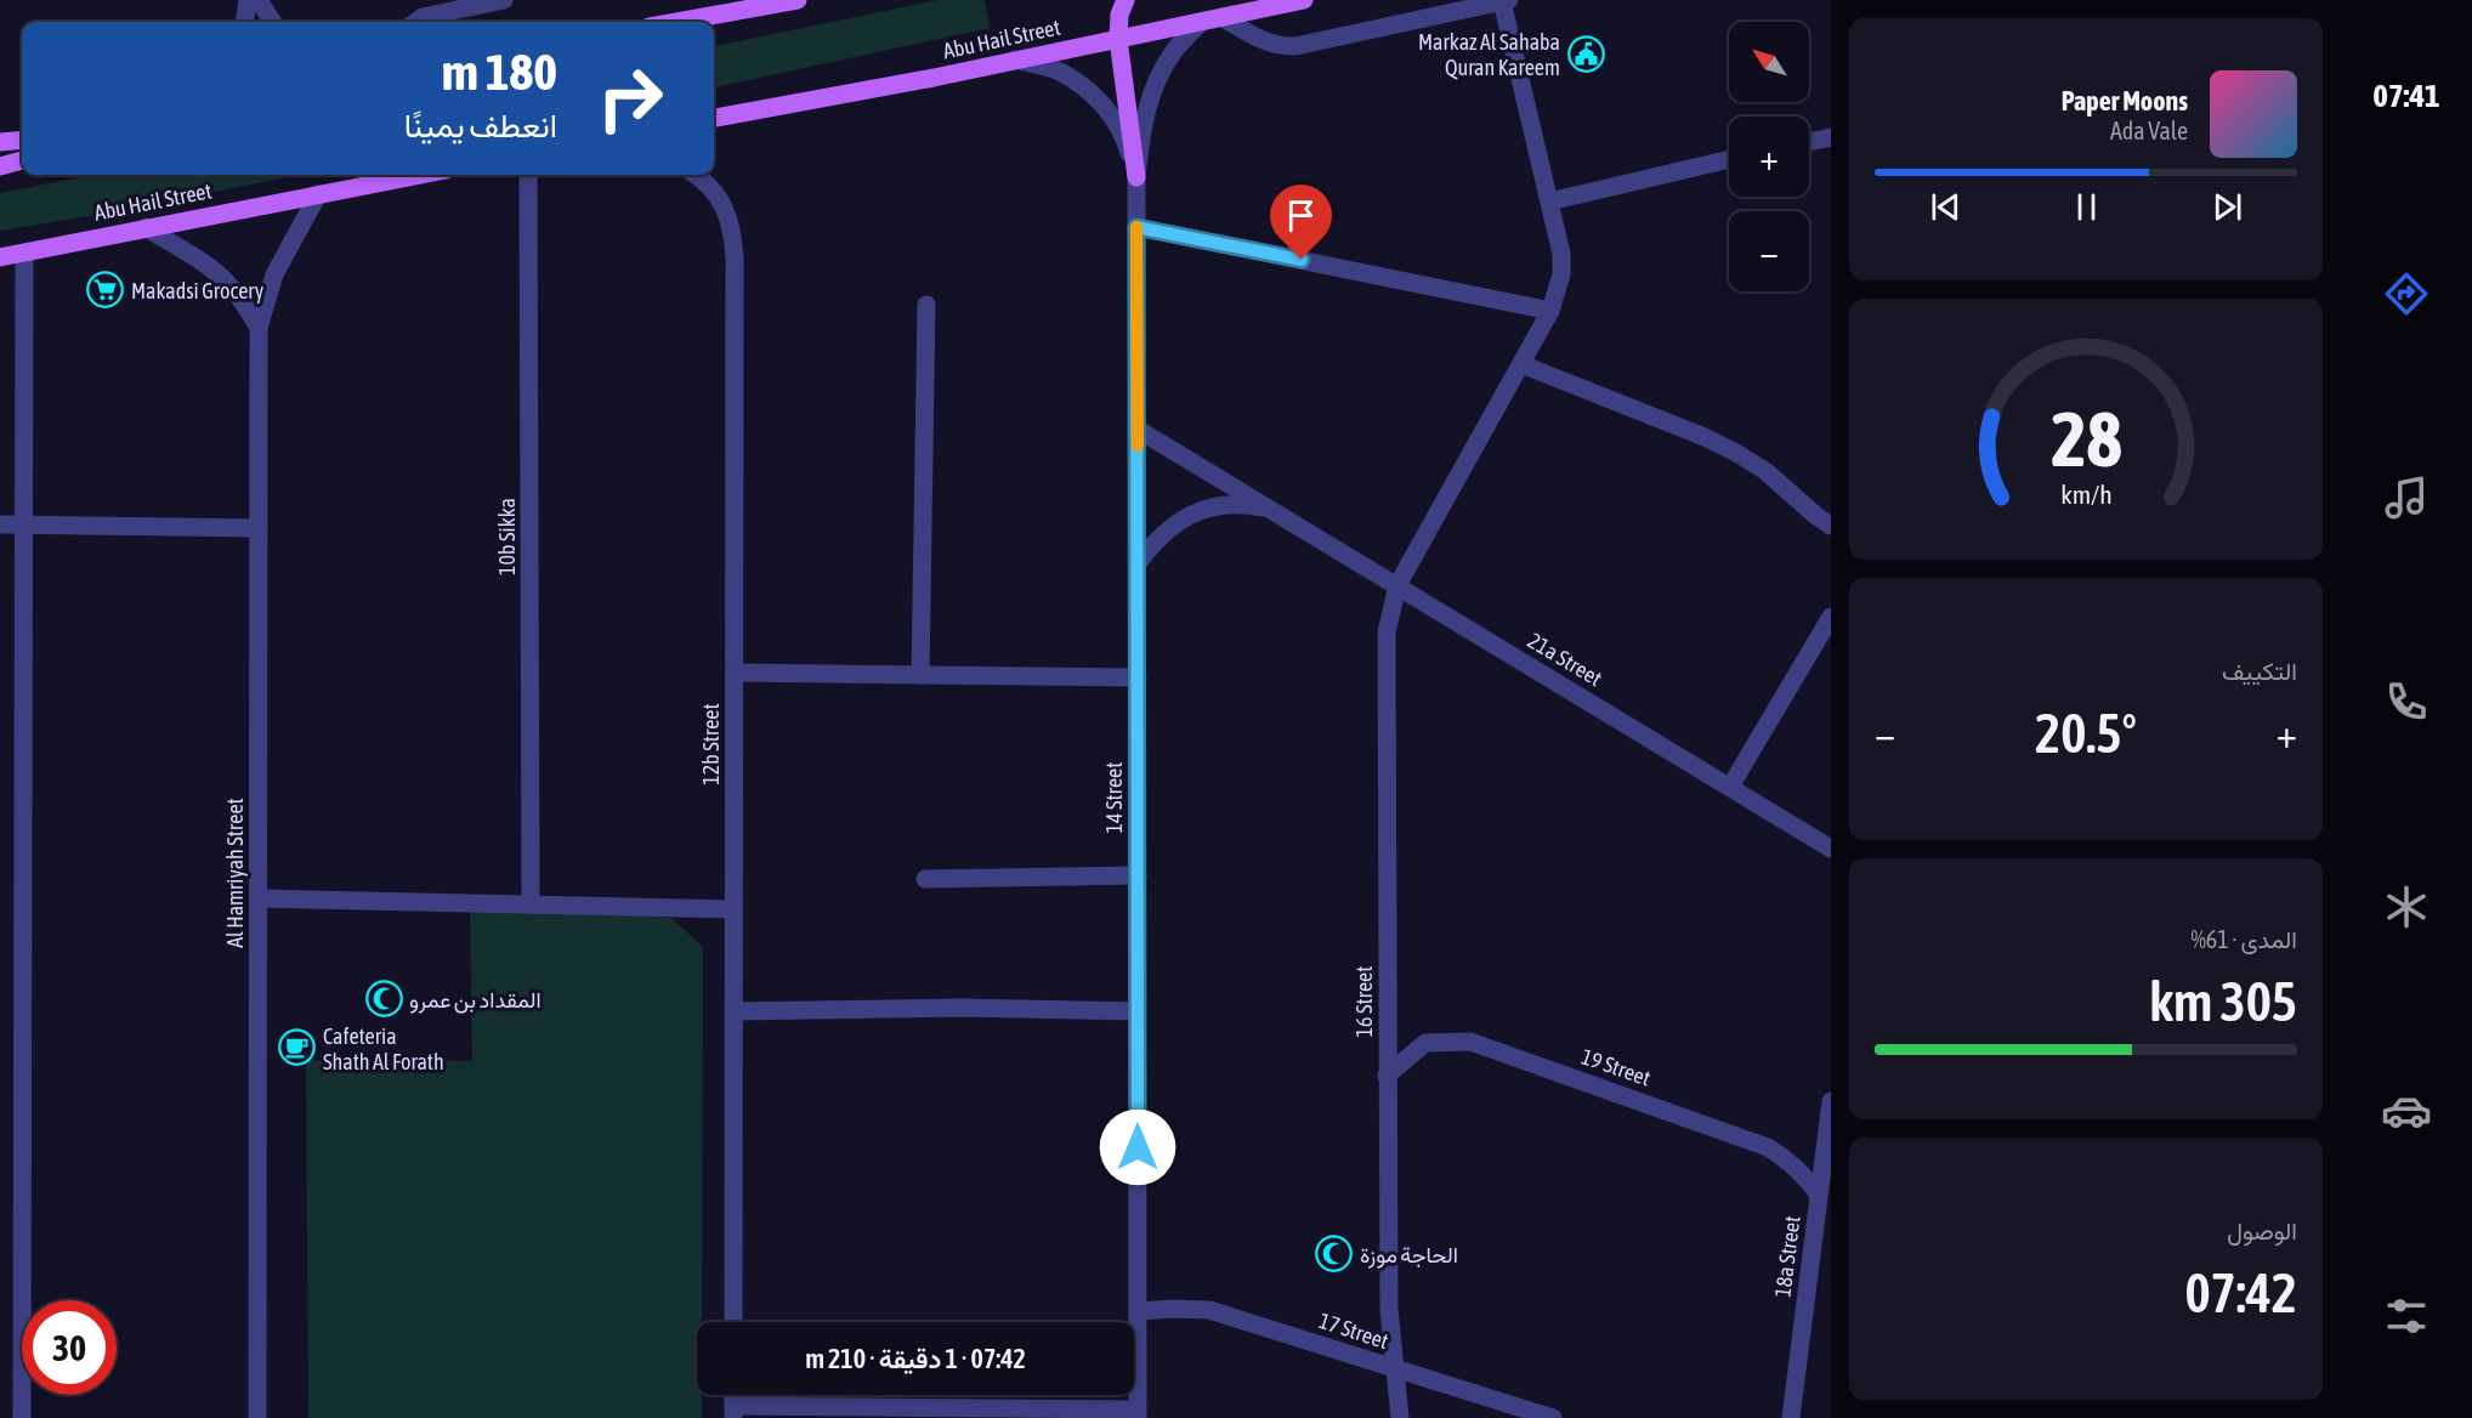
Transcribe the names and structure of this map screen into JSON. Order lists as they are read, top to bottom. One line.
{"streets":{"main road":["Abu Hail Street"],"street":["10b Sikka","21a Street","12b Street","14 Street","Al Hamriyah Street","16 Street","19 Street","18a Street","17 Street"]},"crossings":[["Abu Hail Street","14 Street"],["Abu Hail Street","Al Hamriyah Street"],["21a Street","14 Street"],["21a Street","16 Street"],["14 Street","17 Street"],["16 Street","19 Street"],["16 Street","17 Street"],["19 Street","18a Street"]],"places":{"public building":["Markaz Al Sahaba Quran Kareem"],"supermarket":["Makadsi Grocery"],"mosque":["المقداد بن عمرو","الحاجة موزة"],"cafe":["Cafeteria Shath Al Forath"]},"north":"top left","page":{"tabs":"07:41","map_buttons":["+","−"],"turn":["180 m","انعطف يمينًا"],"song":["Paper Moons","Ada Vale"],"tile":["التكييف",["المدى · 61%","305 km"],["الوصول","07:42"]],"heat":["−","20.5°","+"],"limit":"30","trip":"07:42 · 1 دقيقة · 210 m","gauge":["28","km/h"]}}
